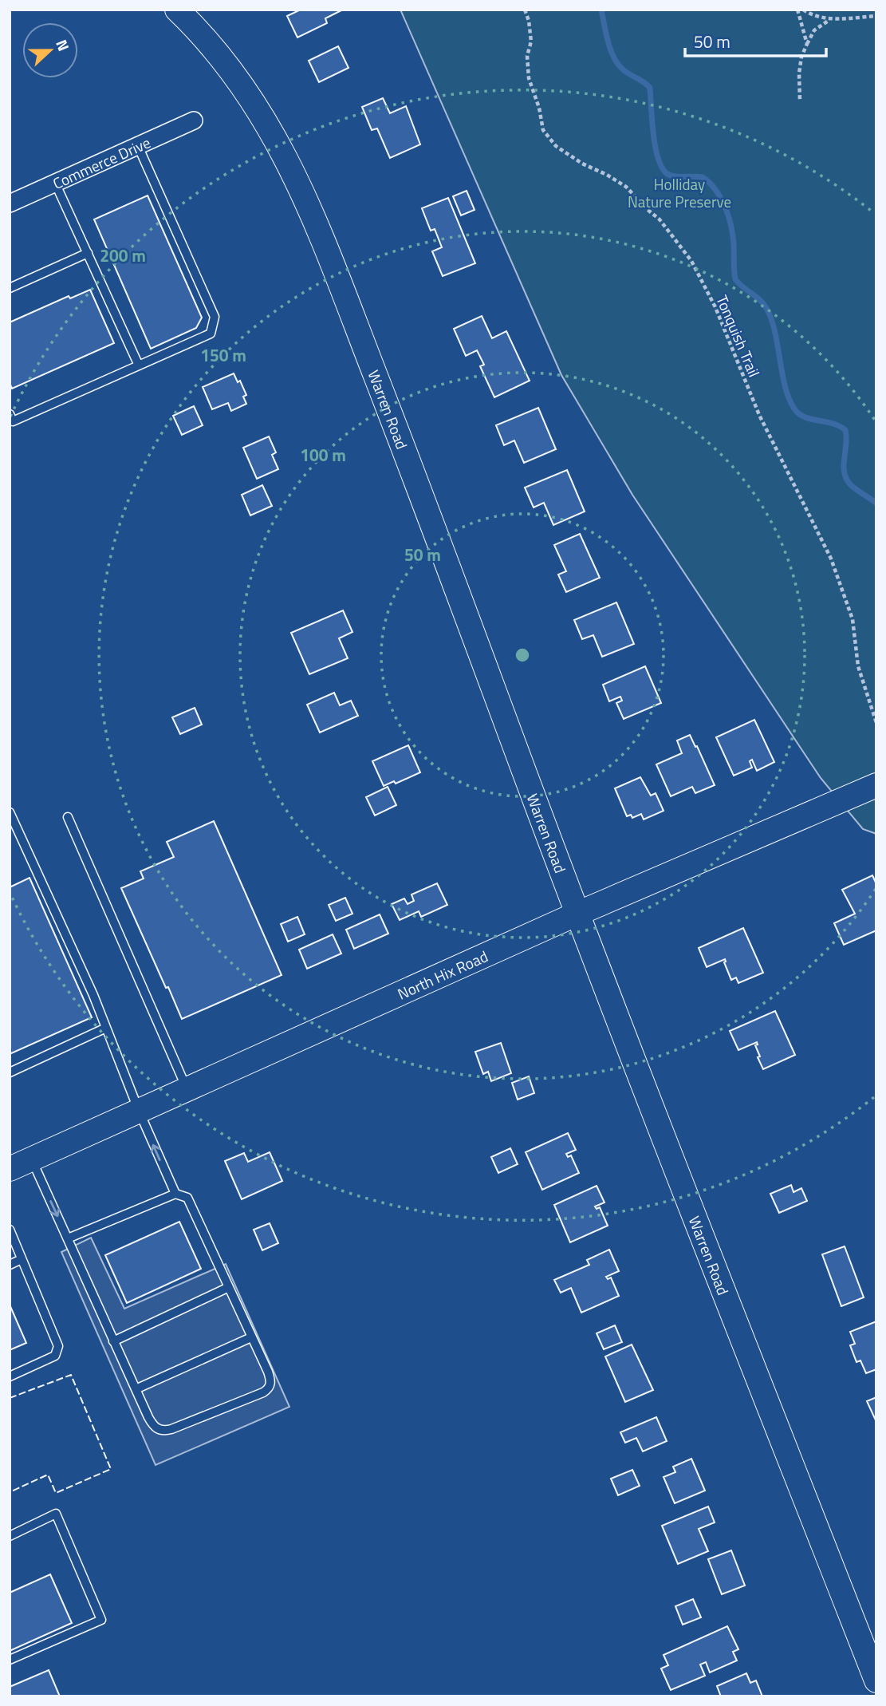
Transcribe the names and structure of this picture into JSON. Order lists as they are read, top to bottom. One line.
{"streets":{"main road":["Warren Road","North Hix Road"],"street":["Commerce Drive"],"path":["Tonquish Trail"]},"crossings":[["Warren Road","North Hix Road"]],"parks":["Holliday Nature Preserve"],"scale_bar":"50 m","north":"right","rings":["200 m","150 m","100 m","50 m"]}
